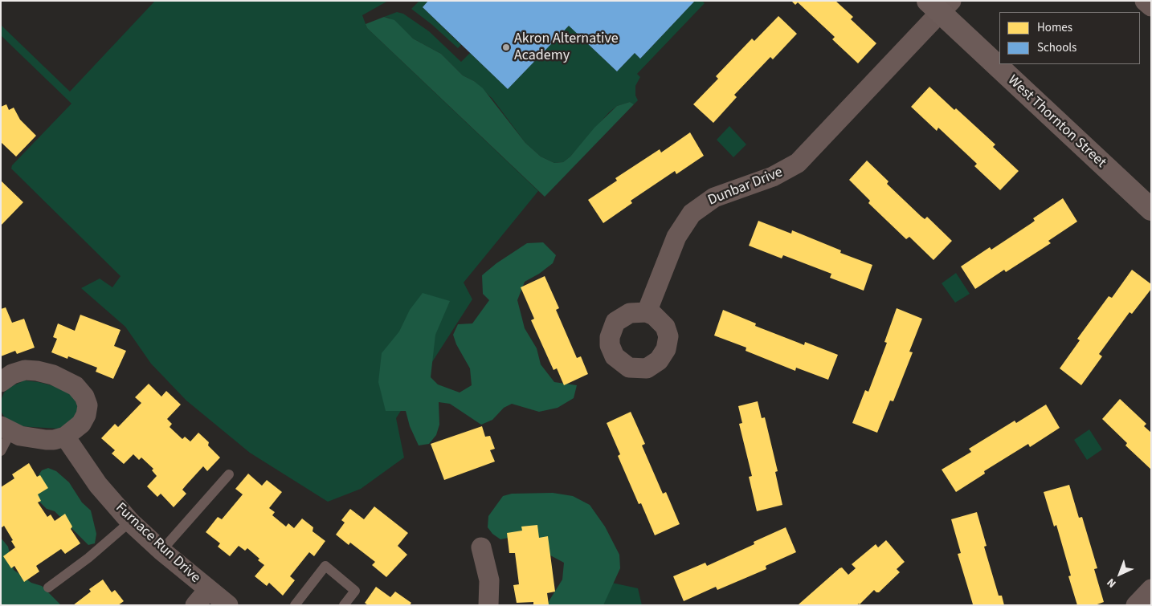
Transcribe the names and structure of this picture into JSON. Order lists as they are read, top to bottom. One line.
{"streets":{"main road":["West Thornton Street"],"street":["Dunbar Drive","Furnace Run Drive"]},"crossings":[["West Thornton Street","Dunbar Drive"]],"places":["Akron Alternative Academy"],"legend":["Homes","Schools"],"north":"bottom left"}
